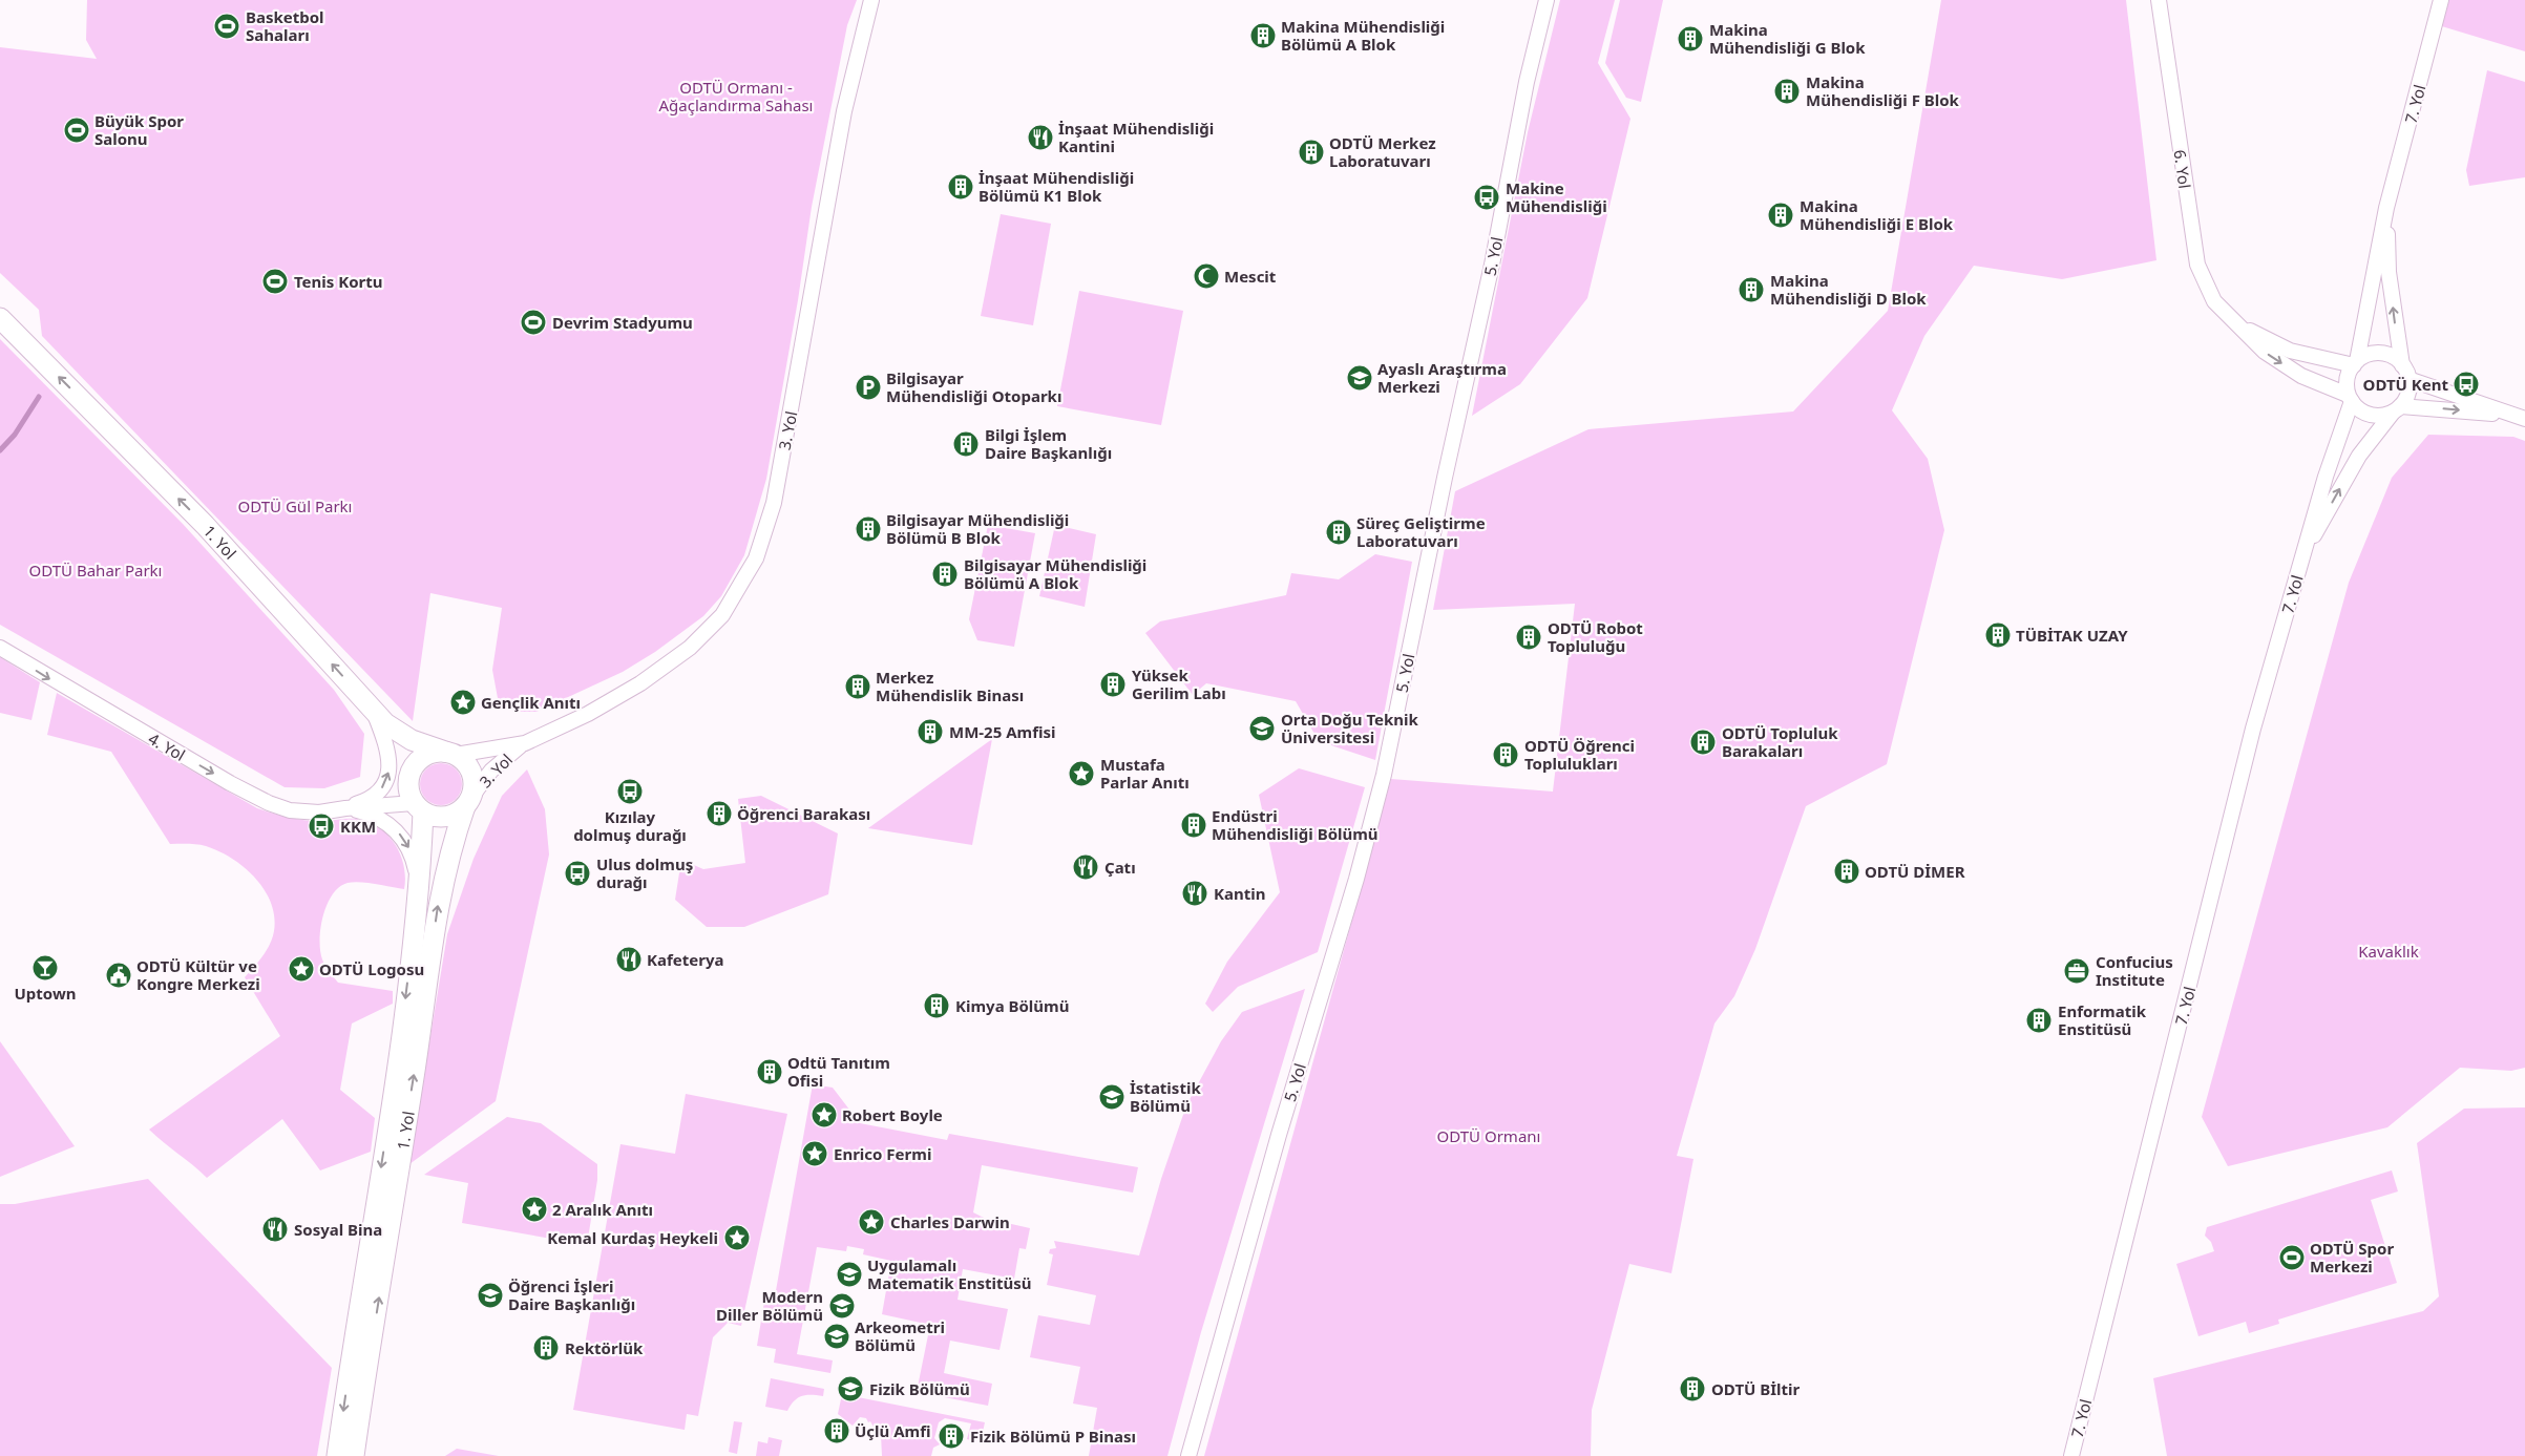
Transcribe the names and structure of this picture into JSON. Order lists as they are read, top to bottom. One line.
{"streets":{"main road":["1. Yol"],"street":["7. Yol","6. Yol","5. Yol","3. Yol","4. Yol"]},"crossings":[["7. Yol","6. Yol"],["3. Yol","1. Yol"],["3. Yol","4. Yol"],["1. Yol","4. Yol"]],"parks":["ODTÜ Ormanı - Ağaçlandırma Sahası","ODTÜ Gül Parkı","ODTÜ Bahar Parkı","Kavaklık","ODTÜ Ormanı"],"places":{"sports":["Basketbol Sahaları","Büyük Spor Salonu","Tenis Kortu","Devrim Stadyumu","ODTÜ Spor Merkezi"],"building":["Makina Mühendisliği Bölümü A Blok","Makina Mühendisliği G Blok","Makina Mühendisliği F Blok","ODTÜ Merkez Laboratuvarı","İnşaat Mühendisliği Bölümü K1 Blok","Makina Mühendisliği E Blok","Makina Mühendisliği D Blok","Bilgi İşlem Daire Başkanlığı","Bilgisayar Mühendisliği Bölümü B Blok","Süreç Geliştirme Laboratuvarı","Bilgisayar Mühendisliği Bölümü A Blok","TÜBİTAK UZAY","ODTÜ Robot Topluluğu","Yüksek Gerilim Labı","Merkez Mühendislik Binası","MM-25 Amfisi","ODTÜ Topluluk Barakaları","ODTÜ Öğrenci Toplulukları","Öğrenci Barakası","Endüstri Mühendisliği Bölümü","ODTÜ DİMER","Kimya Bölümü","Enformatik Enstitüsü","Odtü Tanıtım Ofisi","Rektörlük","ODTÜ Bİltir","Üçlü Amfi","Fizik Bölümü P Binası"],"restaurant":["İnşaat Mühendisliği Kantini","Çatı","Kantin","Kafeterya","Sosyal Bina"],"bus stop":["Makine Mühendisliği","ODTÜ Kent","Kızılay dolmuş durağı","KKM","Ulus dolmuş durağı"],"mosque":["Mescit"],"school or university":["Ayaslı Araştırma Merkezi","Orta Doğu Teknik Üniversitesi","İstatistik Bölümü","Uygulamalı Matematik Enstitüsü","Öğrenci İşleri Daire Başkanlığı","Modern Diller Bölümü","Arkeometri Bölümü","Fizik Bölümü"],"parking":["Bilgisayar Mühendisliği Otoparkı"],"place":["Gençlik Anıtı","Mustafa Parlar Anıtı","ODTÜ Logosu","Robert Boyle","Enrico Fermi","2 Aralık Anıtı","Charles Darwin","Kemal Kurdaş Heykeli"],"bar":["Uptown"],"office":["Confucius Institute"],"public building":["ODTÜ Kültür ve Kongre Merkezi"]}}
